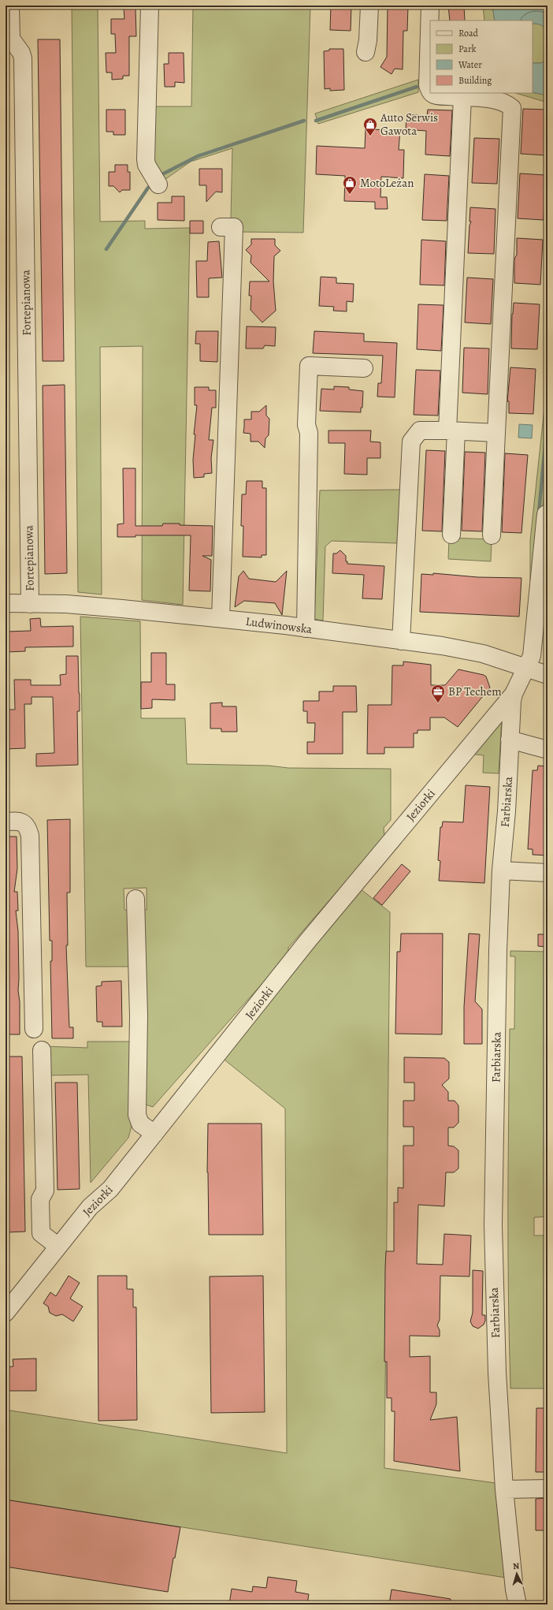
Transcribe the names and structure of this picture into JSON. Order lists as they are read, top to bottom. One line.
{"streets":{"street":["Fortepianowa","Ludwinowska","Farbiarska","Jeziorki"]},"crossings":[["Fortepianowa","Ludwinowska"],["Ludwinowska","Farbiarska"],["Farbiarska","Jeziorki"]],"places":{"shop":["Auto Serwis Gawota","MotoLeżan"],"office":["BP Techem"]},"legend":["Road","Park","Water","Building"],"north":"top"}
